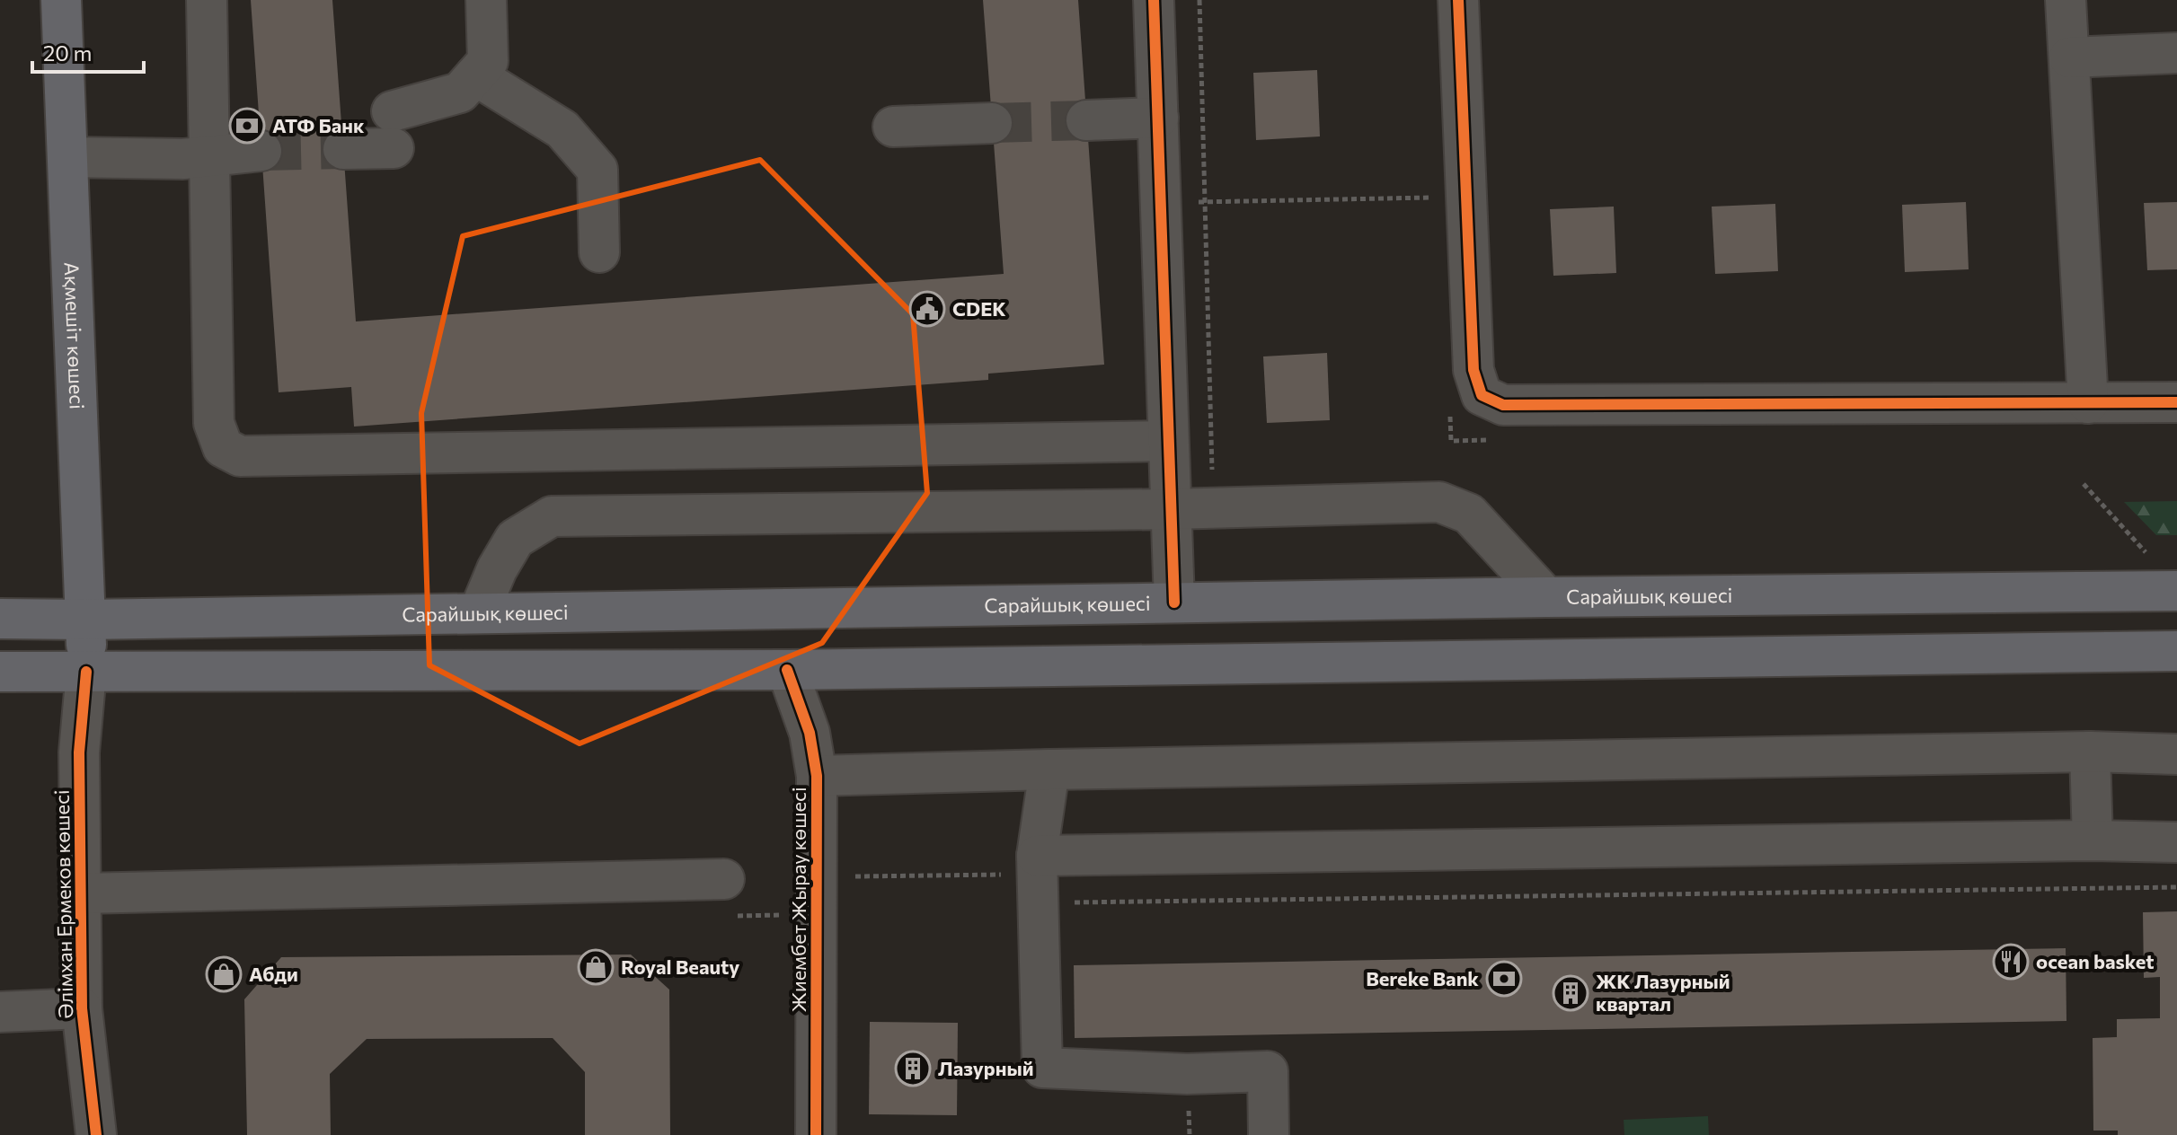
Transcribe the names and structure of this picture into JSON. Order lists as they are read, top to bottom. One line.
{"streets":{"main road":["Ақмешіт көшесі","Сарайшық көшесі"],"street":["Жиембет Жырау көшесі","Әлімхан Ермеков көшесі"]},"crossings":[["Ақмешіт көшесі","Сарайшық көшесі"],["Ақмешіт көшесі","Әлімхан Ермеков көшесі"]],"places":{"bank":["АТФ Банк","Bereke Bank"],"public building":["CDEK"],"restaurant":["ocean basket"],"shop":["Royal Beauty","Абди"],"building":["ЖК Лазурный квартал","Лазурный"]},"scale_bar":"20 m"}
